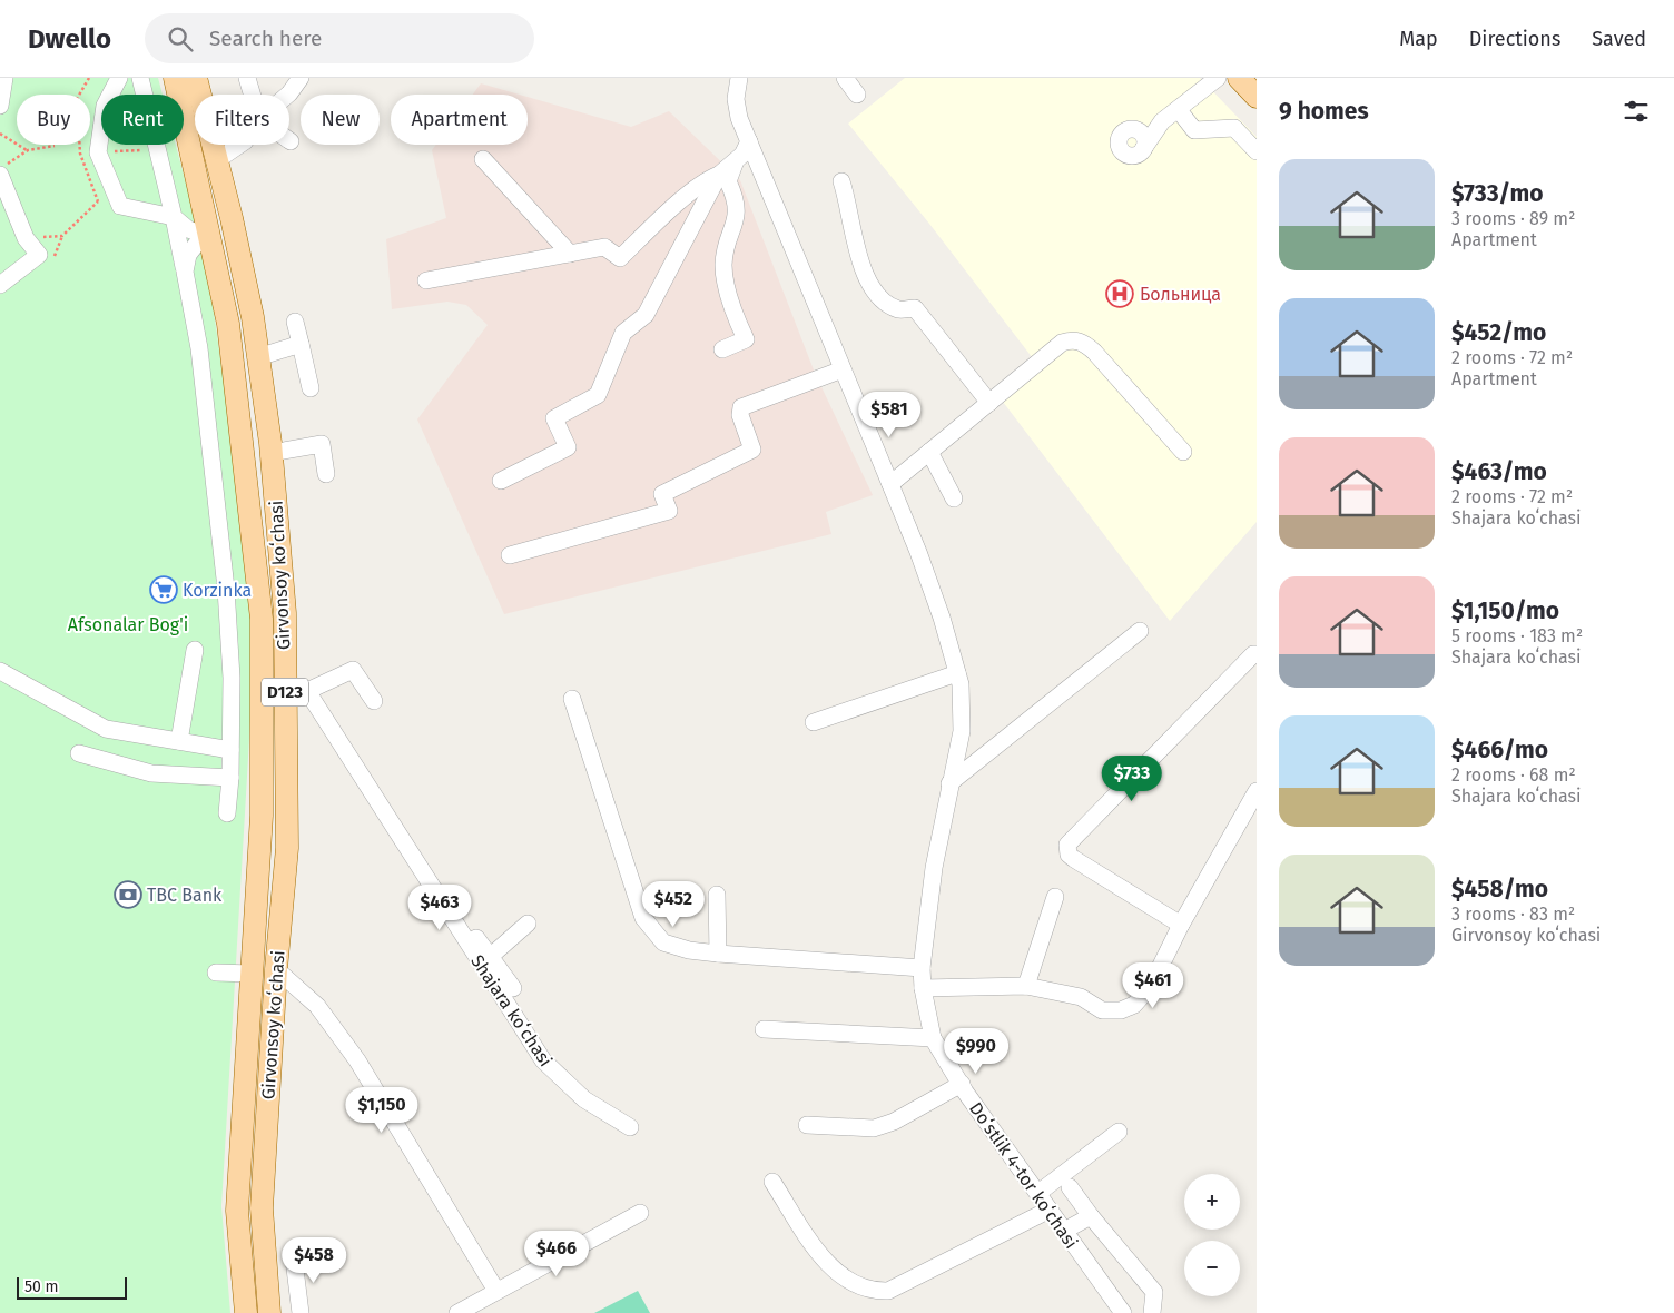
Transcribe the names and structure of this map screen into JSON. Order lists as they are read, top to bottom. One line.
{"streets":{"main road":["Girvonsoy koʻchasi","D123"],"street":["Shajara koʻchasi","Doʻstlik 4-tor koʻchasi"]},"parks":["Afsonalar Bog'i"],"places":{"hospital":["Больница"],"supermarket":["Korzinka"],"bank":["TBC Bank"]},"scale_bar":"50 m","page":{"header":"Dwello","search":"Search here","nav":["Map","Directions","Saved"],"heading":"9 homes","chip":["Buy","Rent","Filters","New","Apartment"],"list":[{"name":"$733/mo","note":"3 rooms · 89 m² · Apartment"},{"name":"$452/mo","note":"2 rooms · 72 m² · Apartment"},{"name":"$463/mo","note":"2 rooms · 72 m² · Shajara koʻchasi"},{"name":"$1,150/mo","note":"5 rooms · 183 m² · Shajara koʻchasi"},{"name":"$466/mo","note":"2 rooms · 68 m² · Shajara koʻchasi"},{"name":"$458/mo","note":"3 rooms · 83 m² · Girvonsoy koʻchasi"}],"price":["$581","$733","$452","$463","$461","$990","$1,150","$466","$458"],"map_buttons":["+","−"],"scale":"50 m"}}
